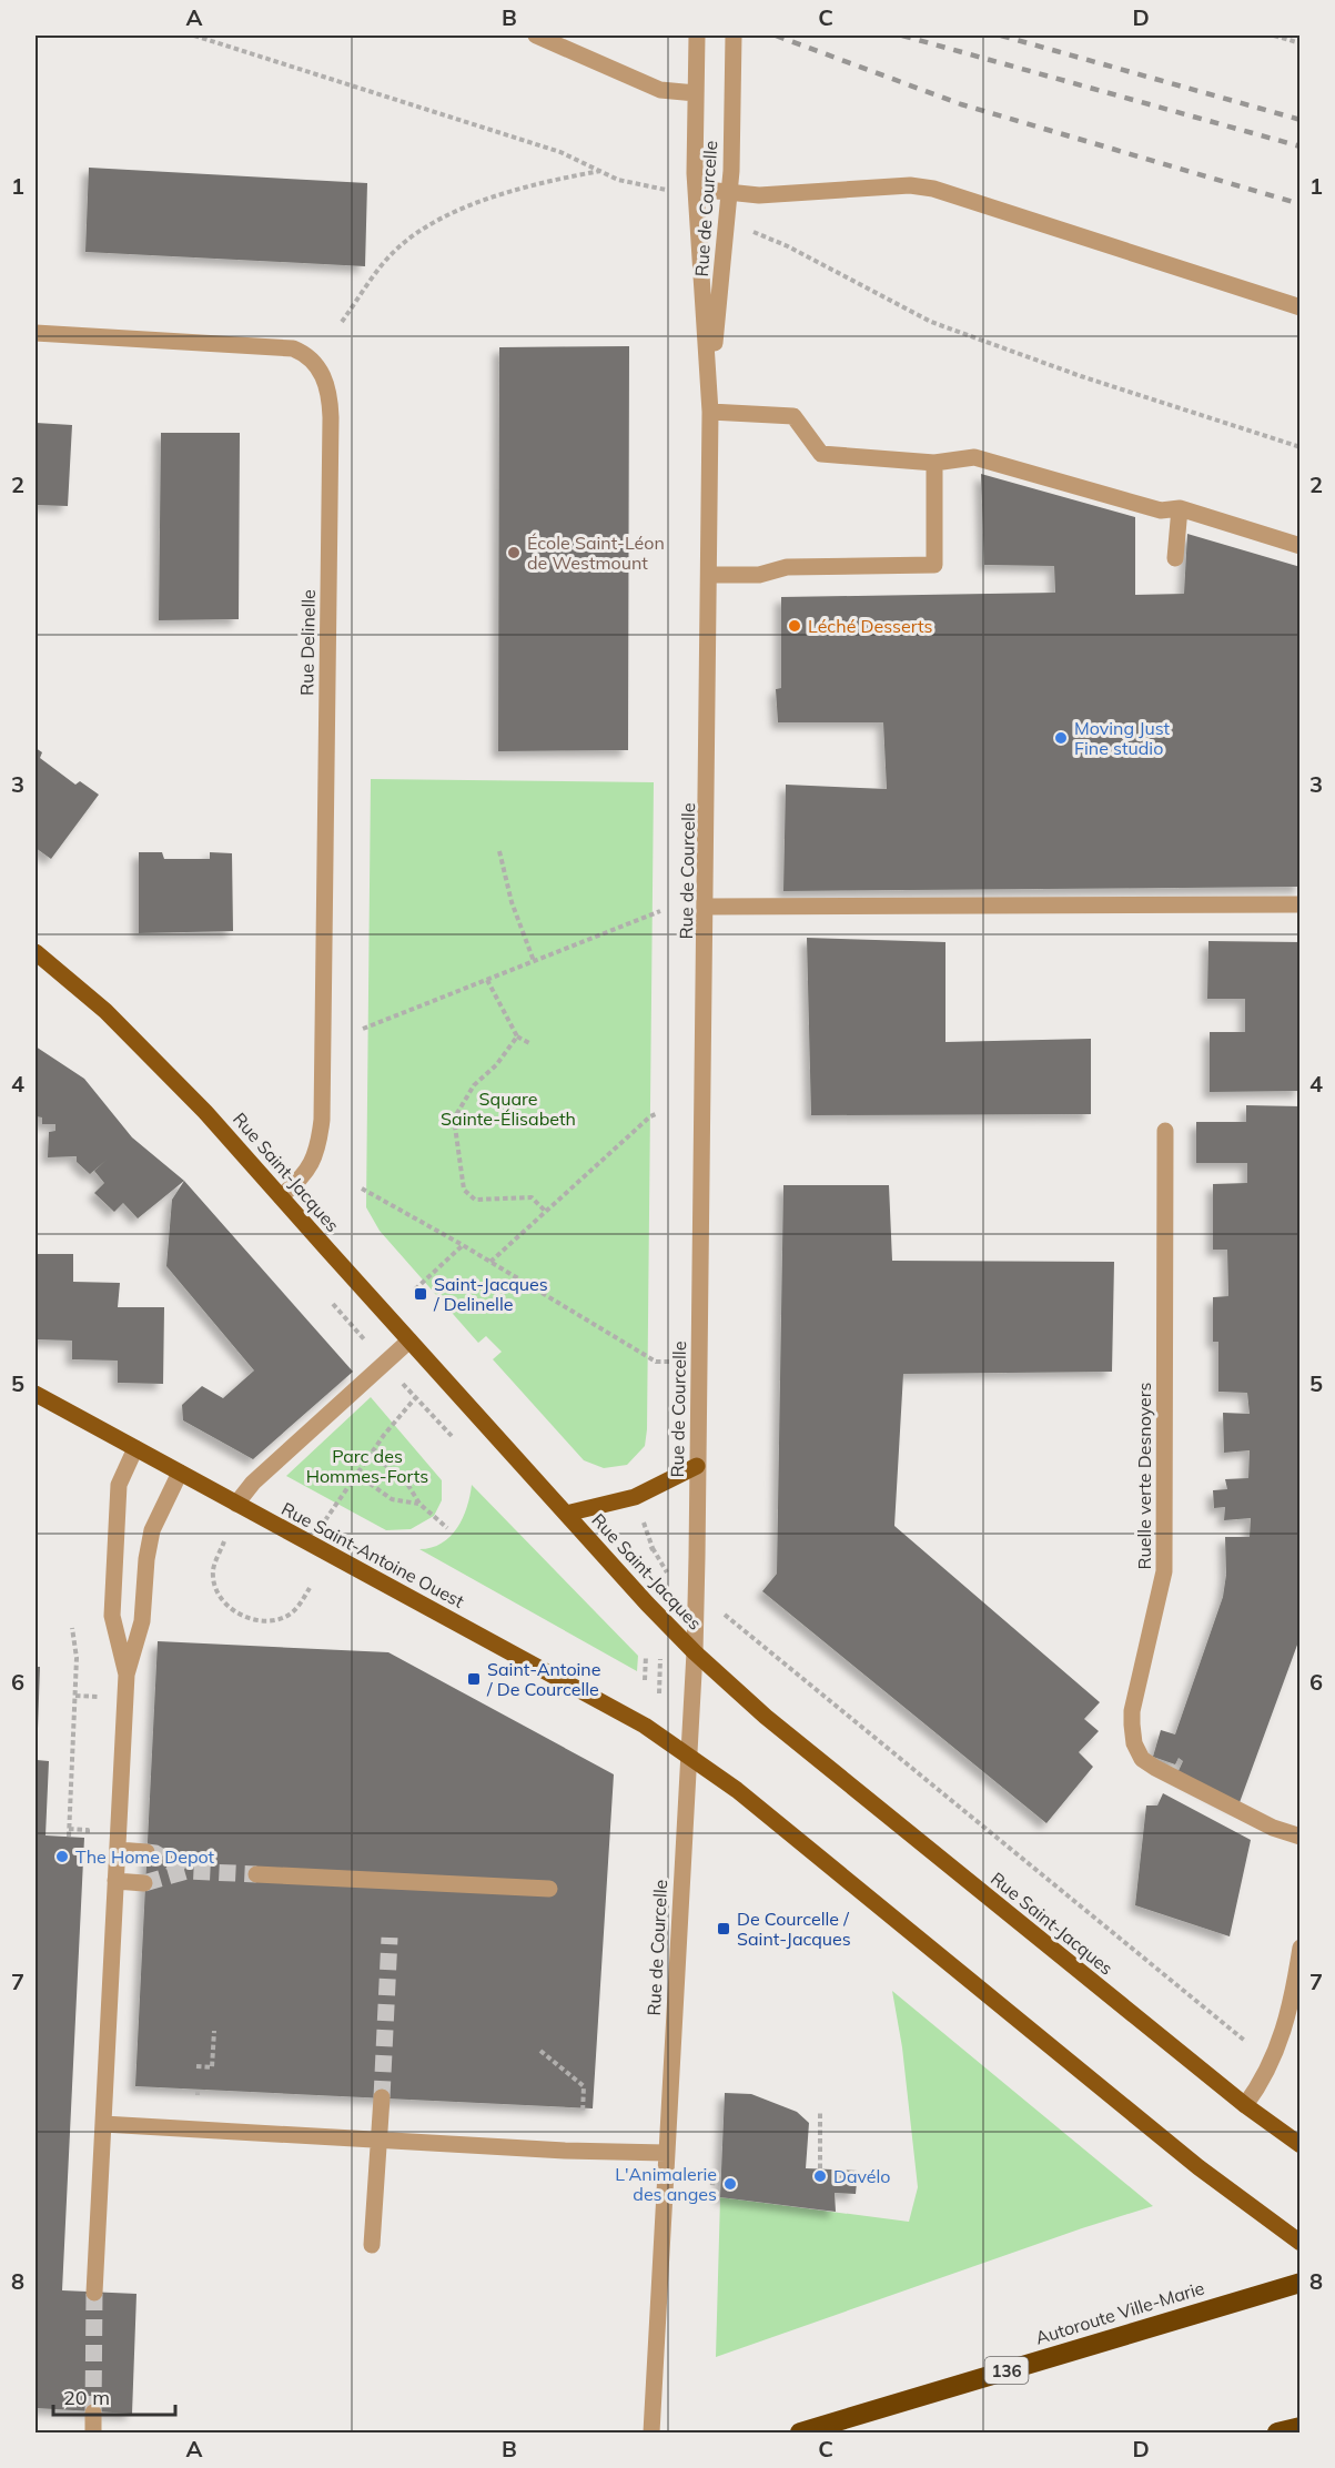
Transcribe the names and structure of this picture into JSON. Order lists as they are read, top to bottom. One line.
{"streets":{"highway":["Autoroute Ville-Marie","136"],"main road":["Rue Saint-Jacques","Rue Saint-Antoine Ouest"],"street":["Rue de Courcelle","Rue Delinelle","Ruelle verte Desnoyers"]},"crossings":[["Rue de Courcelle","Rue Saint-Jacques"],["Rue de Courcelle","Rue Saint-Antoine Ouest"],["Rue Delinelle","Rue Saint-Jacques"]],"parks":["Square Sainte-Élisabeth","Parc des Hommes-Forts"],"places":{"other":["École Saint-Léon de Westmount","Léché Desserts","Moving Just Fine studio","The Home Depot","Davélo","L'Animalerie des anges"],"transit":["Saint-Jacques / Delinelle","Saint-Antoine / De Courcelle","De Courcelle / Saint-Jacques"]},"scale_bar":"20 m","grid":{"columns":["A","B","C","D"],"rows":["1","2","3","4","5","6","7","8"]}}
